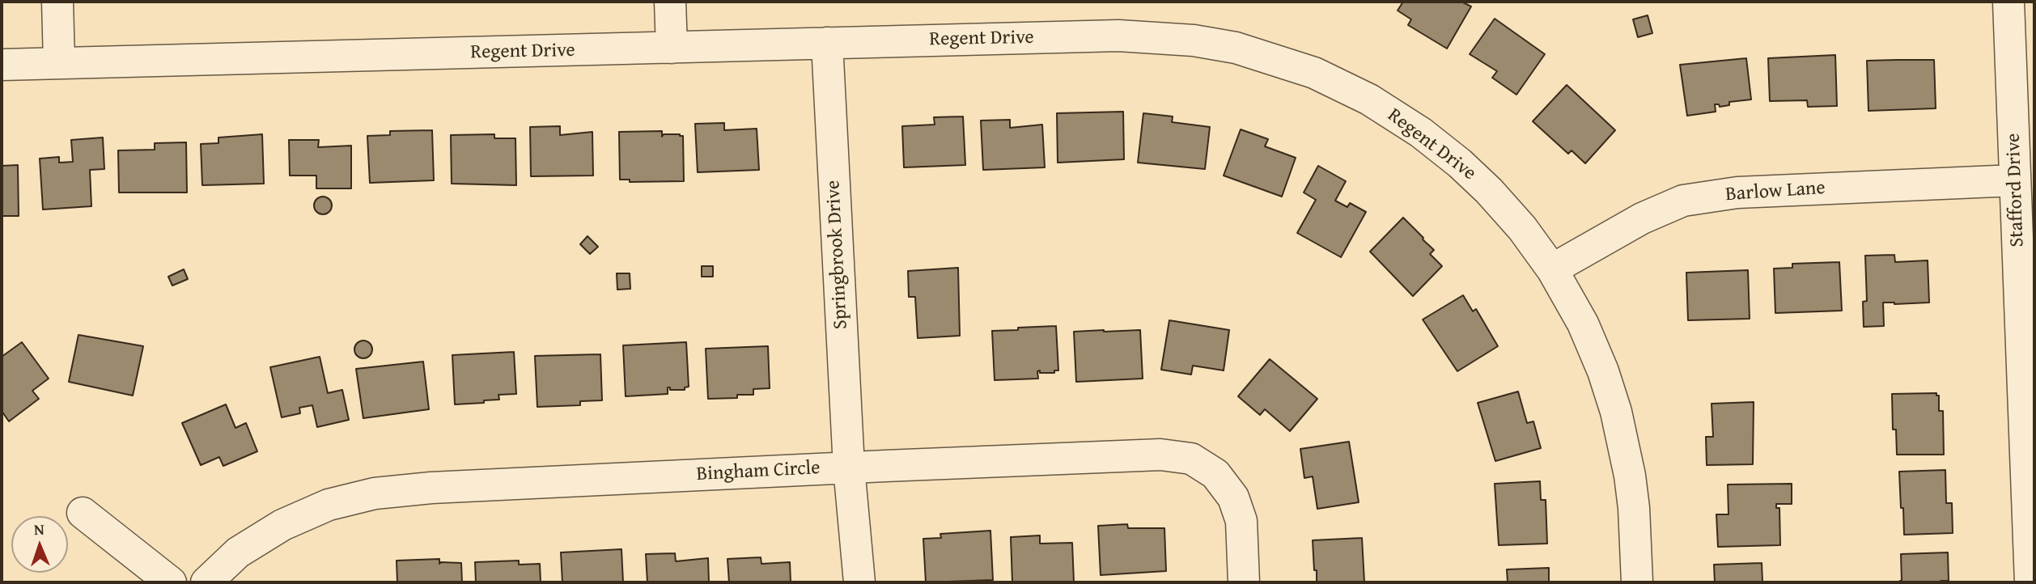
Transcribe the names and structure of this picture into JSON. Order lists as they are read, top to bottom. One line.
{"streets":{"street":["Regent Drive","Stafford Drive","Barlow Lane","Springbrook Drive","Bingham Circle"]},"crossings":[["Regent Drive","Barlow Lane"],["Regent Drive","Springbrook Drive"],["Stafford Drive","Barlow Lane"],["Springbrook Drive","Bingham Circle"]],"north":"top"}
